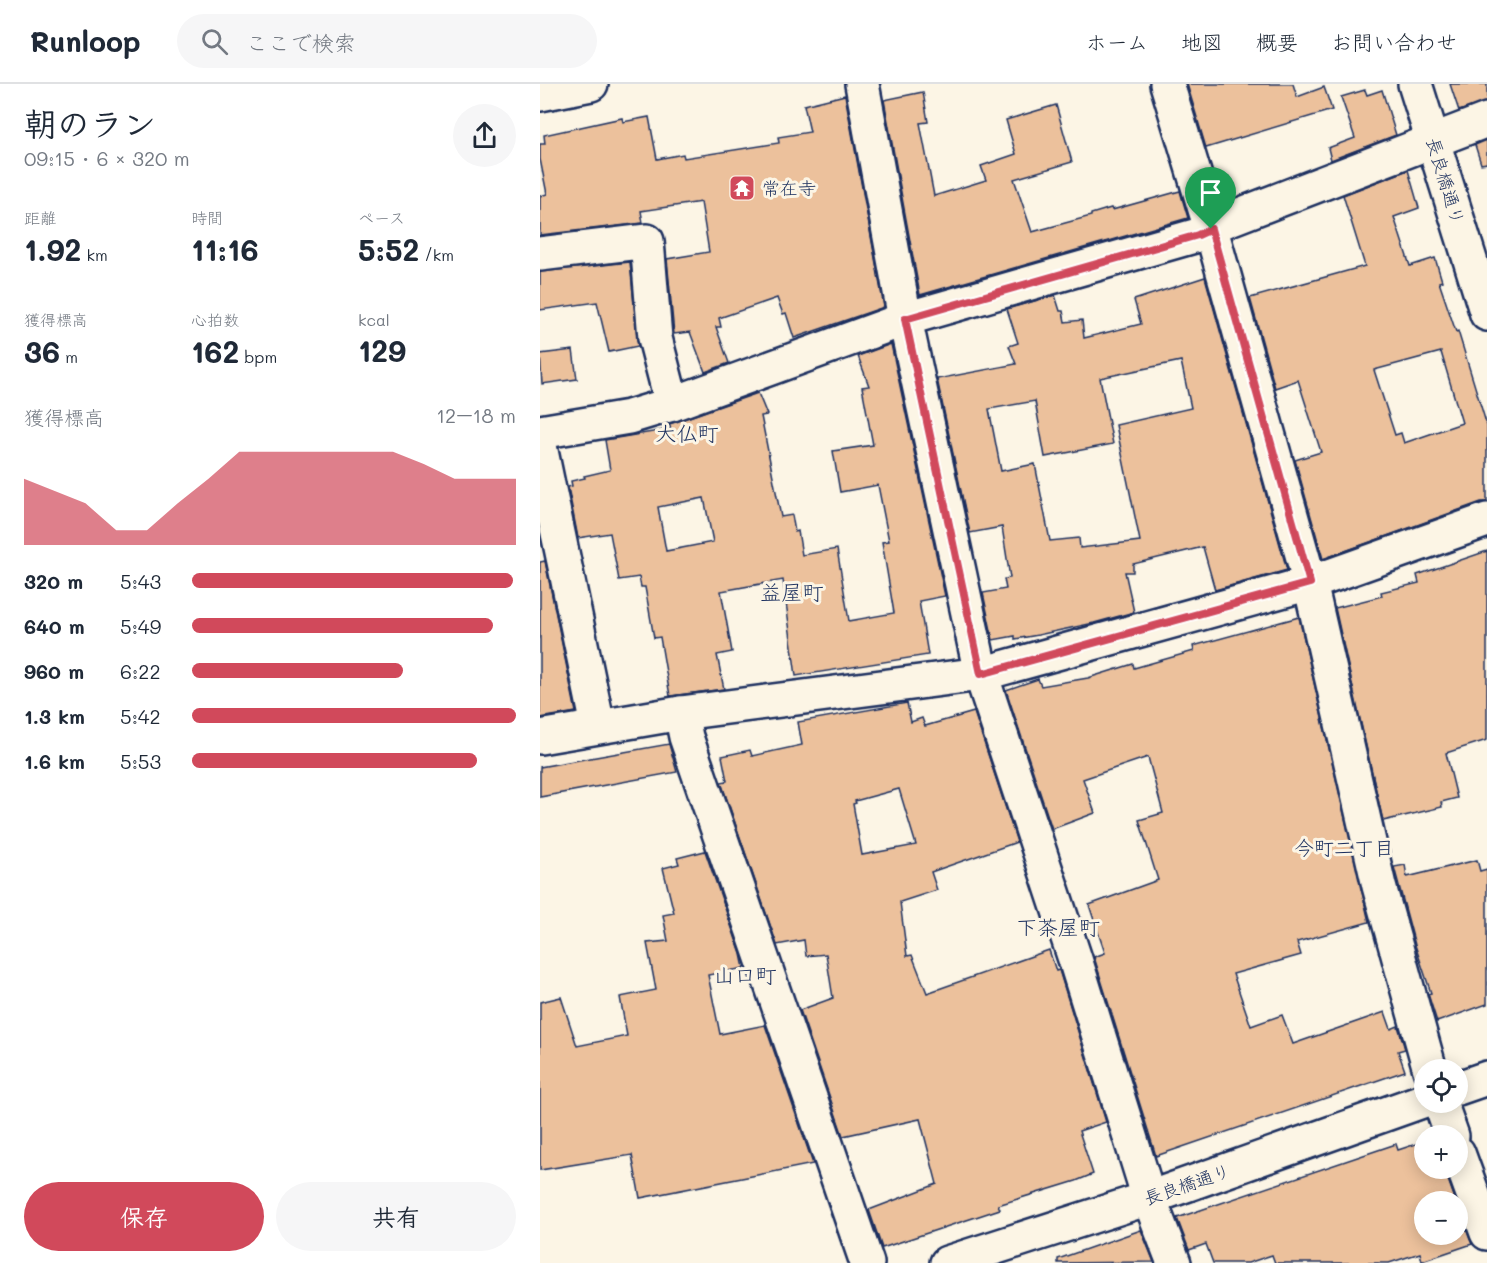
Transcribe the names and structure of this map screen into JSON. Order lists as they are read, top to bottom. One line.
{"streets":{"main road":["長良橋通り"]},"districts":["大仏町","益屋町","今町二丁目","下茶屋町","山口町"],"places":{"temple":["常在寺"]},"page":{"header":"Runloop","search":"ここで検索","nav":["ホーム","地図","概要","お問い合わせ"],"heading":["朝のラン","09:15 · 6 × 320 m"],"stats":[["距離","1.92 km"],["時間","11:16"],["ペース","5:52 /km"],["獲得標高","36 m"],["心拍数","162 bpm"],["kcal","129"]],"chart":["獲得標高","12–18 m"],"list":[{"name":"320 m","note":"5:43"},{"name":"640 m","note":"5:49"},{"name":"960 m","note":"6:22"},{"name":"1.3 km","note":"5:42"},{"name":"1.6 km","note":"5:53"}],"map_buttons":["+","−"],"buttons":["保存","共有"]}}
